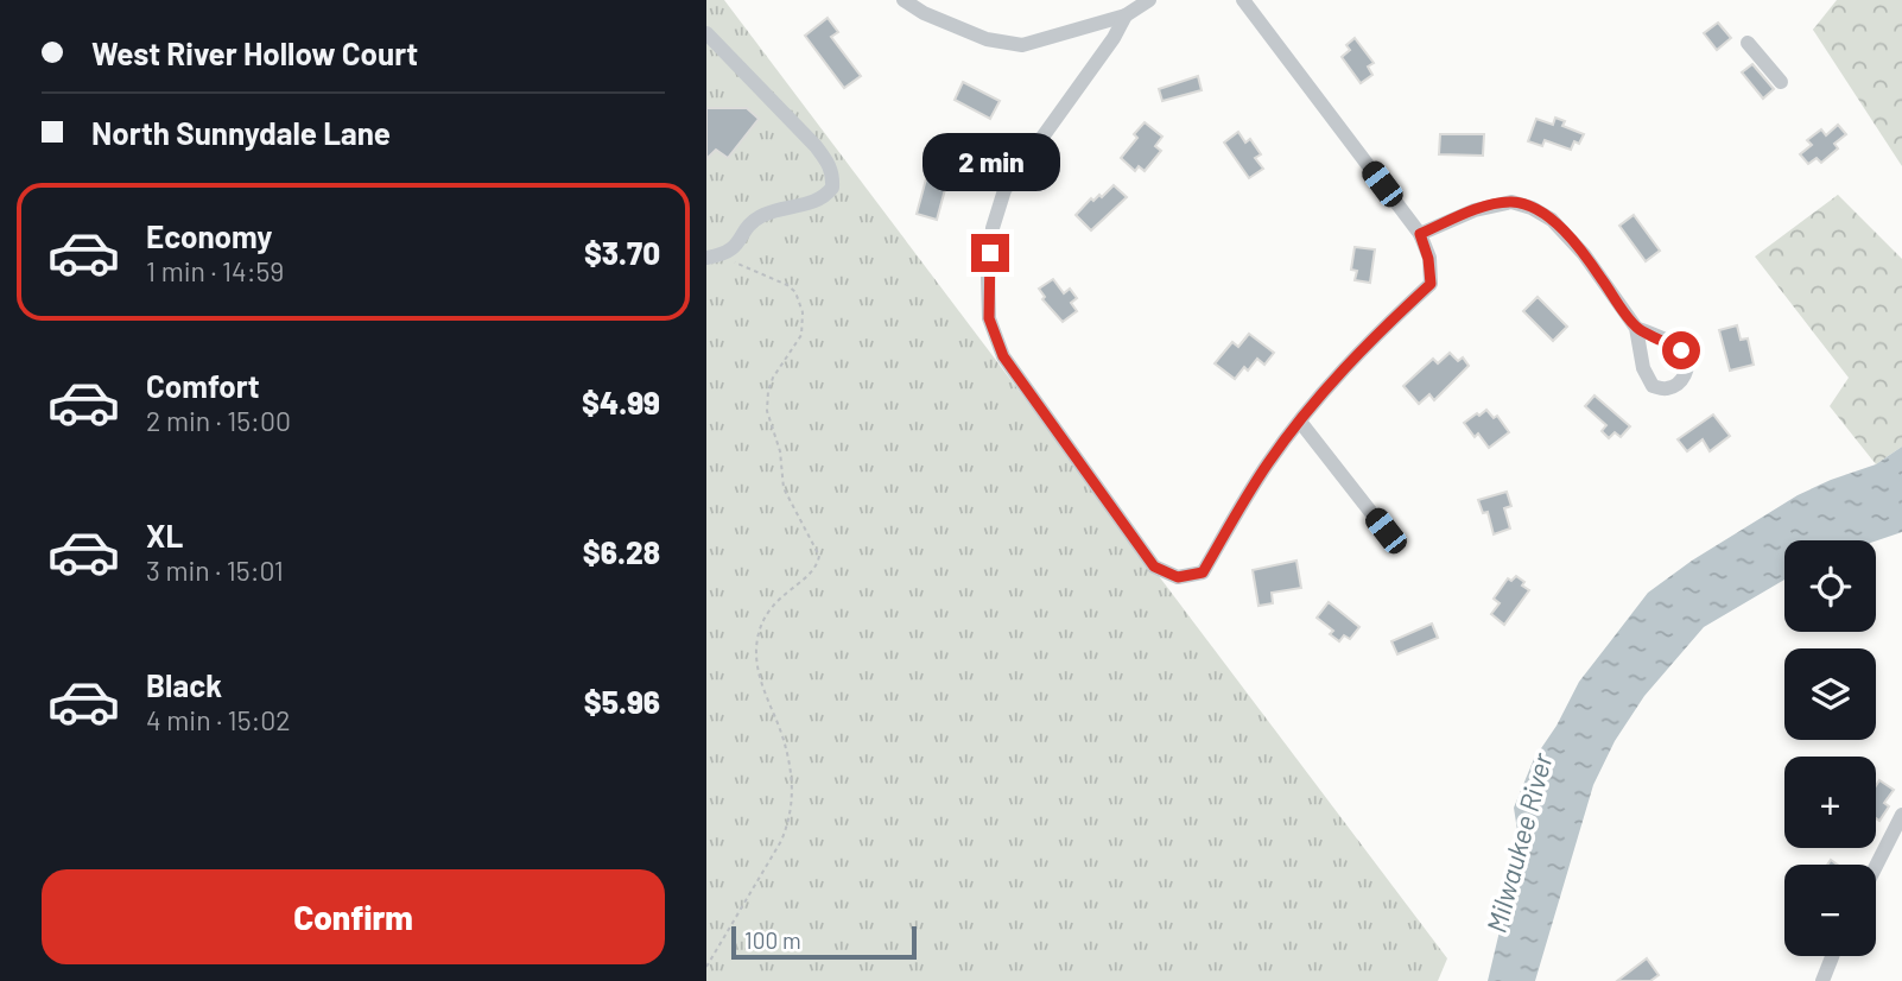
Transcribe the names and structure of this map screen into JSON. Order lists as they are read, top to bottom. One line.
{"water":["Milwaukee River"],"scale_bar":"100 m","page":{"banner":["West River Hollow Court","North Sunnydale Lane"],"bubble":"2 min","list":[{"name":"Economy","note":"1 min · 14:59","value":"$3.70"},{"name":"Comfort","note":"2 min · 15:00","value":"$4.99"},{"name":"XL","note":"3 min · 15:01","value":"$6.28"},{"name":"Black","note":"4 min · 15:02","value":"$5.96"}],"map_buttons":["+","−"],"buttons":"Confirm","scale":"100 m"}}
